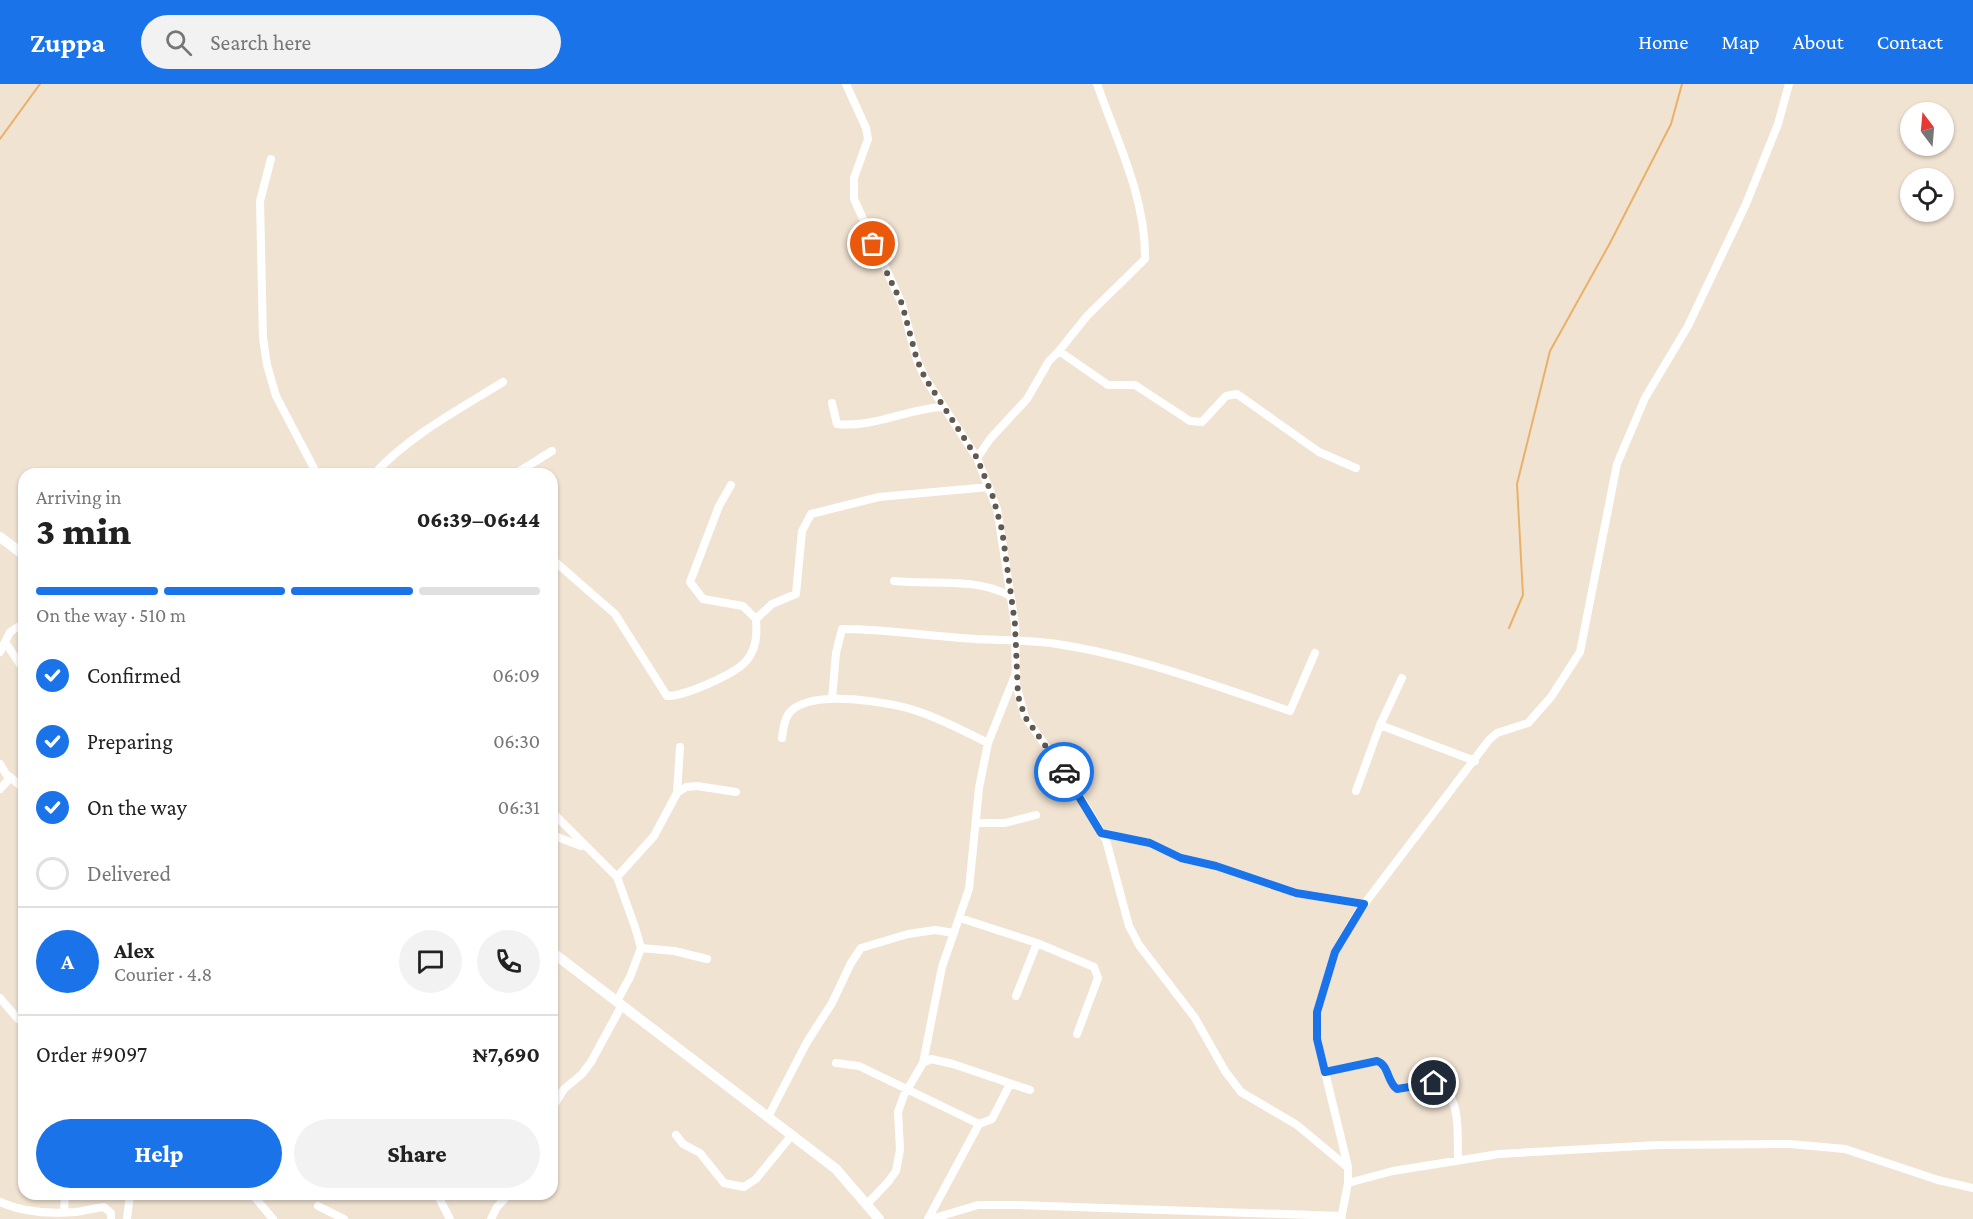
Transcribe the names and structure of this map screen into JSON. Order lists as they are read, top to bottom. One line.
{"north":"top","page":{"header":"Zuppa","search":"Search here","nav":["Home","Map","About","Contact"],"heading":["3 min","Arriving in","06:39–06:44"],"panel":["Alex","Courier · 4.8","Order #9097","₦7,690"],"bar":"On the way · 510 m","list":[["Confirmed","06:09"],["Preparing","06:30"],["On the way","06:31"],"Delivered"],"round":"A","buttons":["Help","Share"]}}
